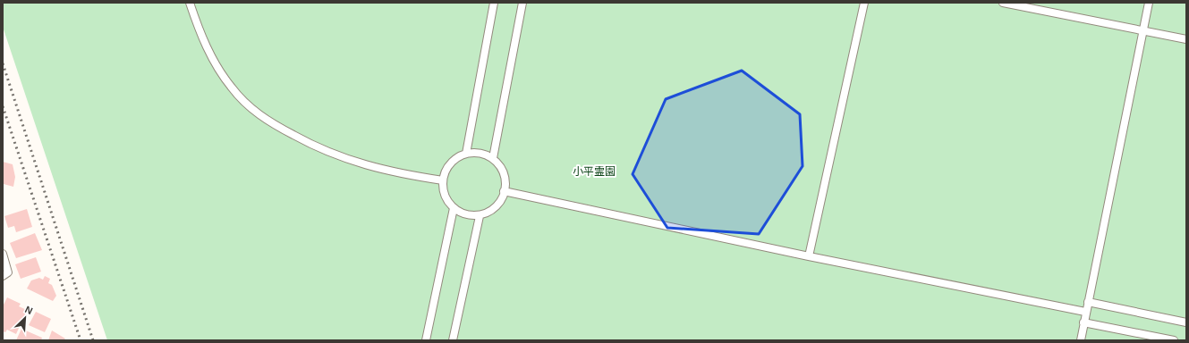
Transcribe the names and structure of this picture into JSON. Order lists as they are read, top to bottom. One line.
{"parks":["小平霊園"],"north":"top right"}
